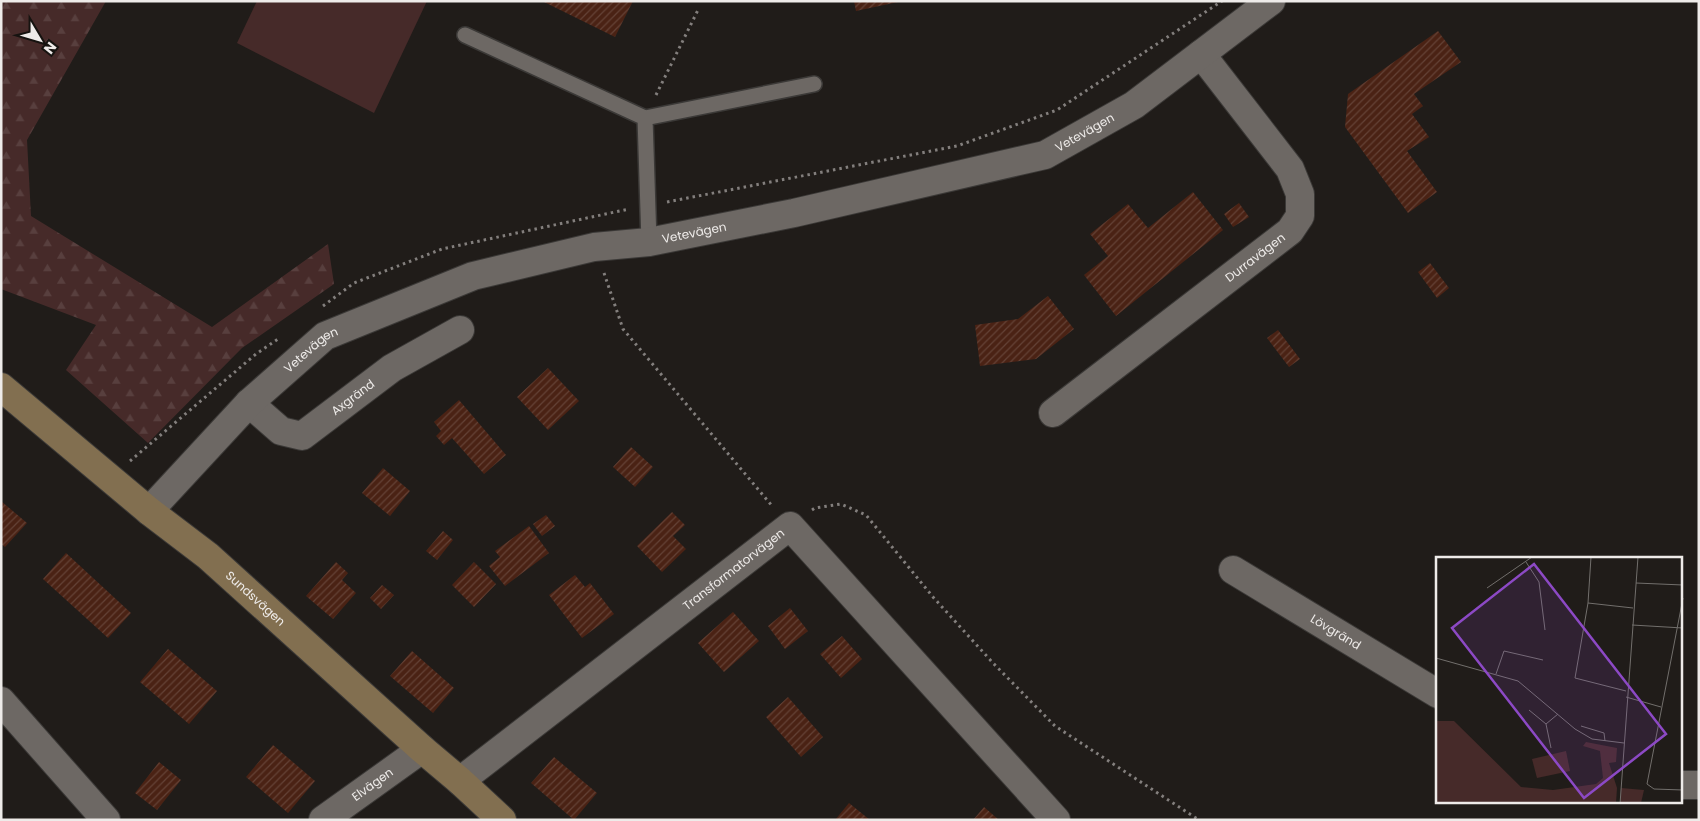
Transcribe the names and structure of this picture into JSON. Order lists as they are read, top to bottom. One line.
{"streets":{"street":["Vetevägen","Durravägen","Axgränd","Transformatorvägen","Sundsvägen","Lövgränd","Elvägen"]},"crossings":[["Vetevägen","Durravägen"],["Vetevägen","Axgränd"],["Vetevägen","Sundsvägen"],["Transformatorvägen","Sundsvägen"],["Sundsvägen","Elvägen"]],"north":"bottom right"}
